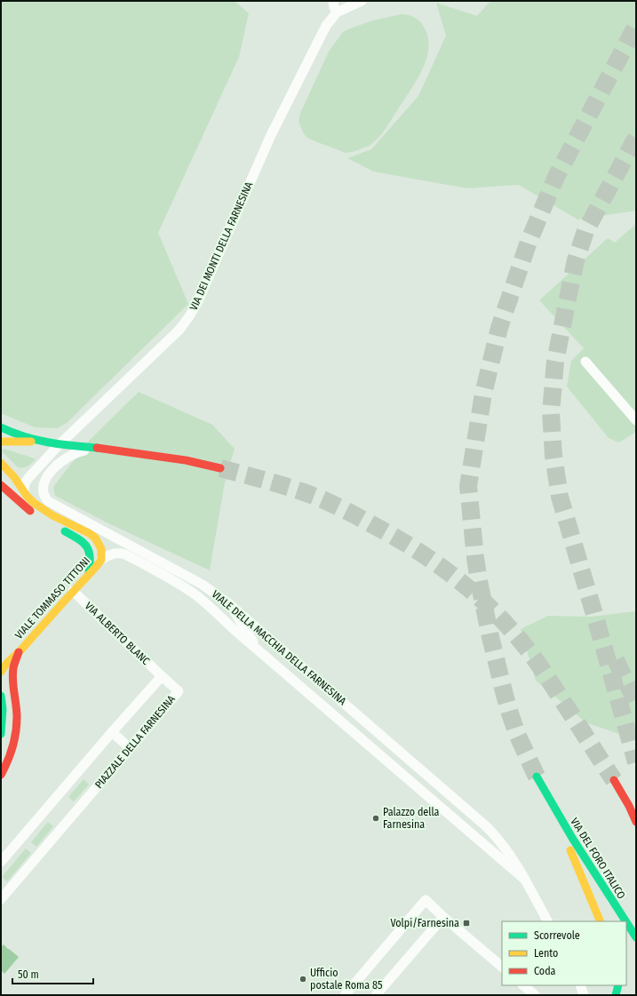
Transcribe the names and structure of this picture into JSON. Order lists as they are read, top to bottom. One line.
{"streets":{"main road":["VIALE TOMMASO TITTONI","VIA DEL FORO ITALICO"],"street":["VIA DEI MONTI DELLA FARNESINA","VIA ALBERTO BLANC","VIALE DELLA MACCHIA DELLA FARNESINA","PIAZZALE DELLA FARNESINA"]},"crossings":[["VIALE TOMMASO TITTONI","VIA ALBERTO BLANC"],["VIALE TOMMASO TITTONI","VIALE DELLA MACCHIA DELLA FARNESINA"],["VIA ALBERTO BLANC","PIAZZALE DELLA FARNESINA"]],"places":{"other":["Palazzo della Farnesina","Ufficio postale Roma 85"],"transit":["Volpi/Farnesina"]},"legend":["Scorrevole","Lento","Coda"],"scale_bar":"50 m"}
